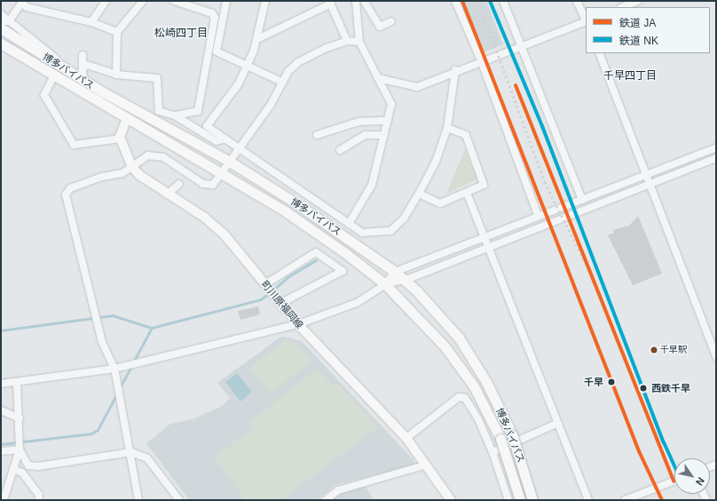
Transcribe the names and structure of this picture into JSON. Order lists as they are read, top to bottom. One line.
{"streets":{"highway":["博多バイパス"],"main road":["町川原福岡線"]},"districts":["松崎四丁目","千早四丁目"],"places":["千早駅","千早","西鉄千早"],"lines":["rail line JA","rail line NK"],"legend":["鉄道 JA","鉄道 NK"],"north":"bottom right"}
